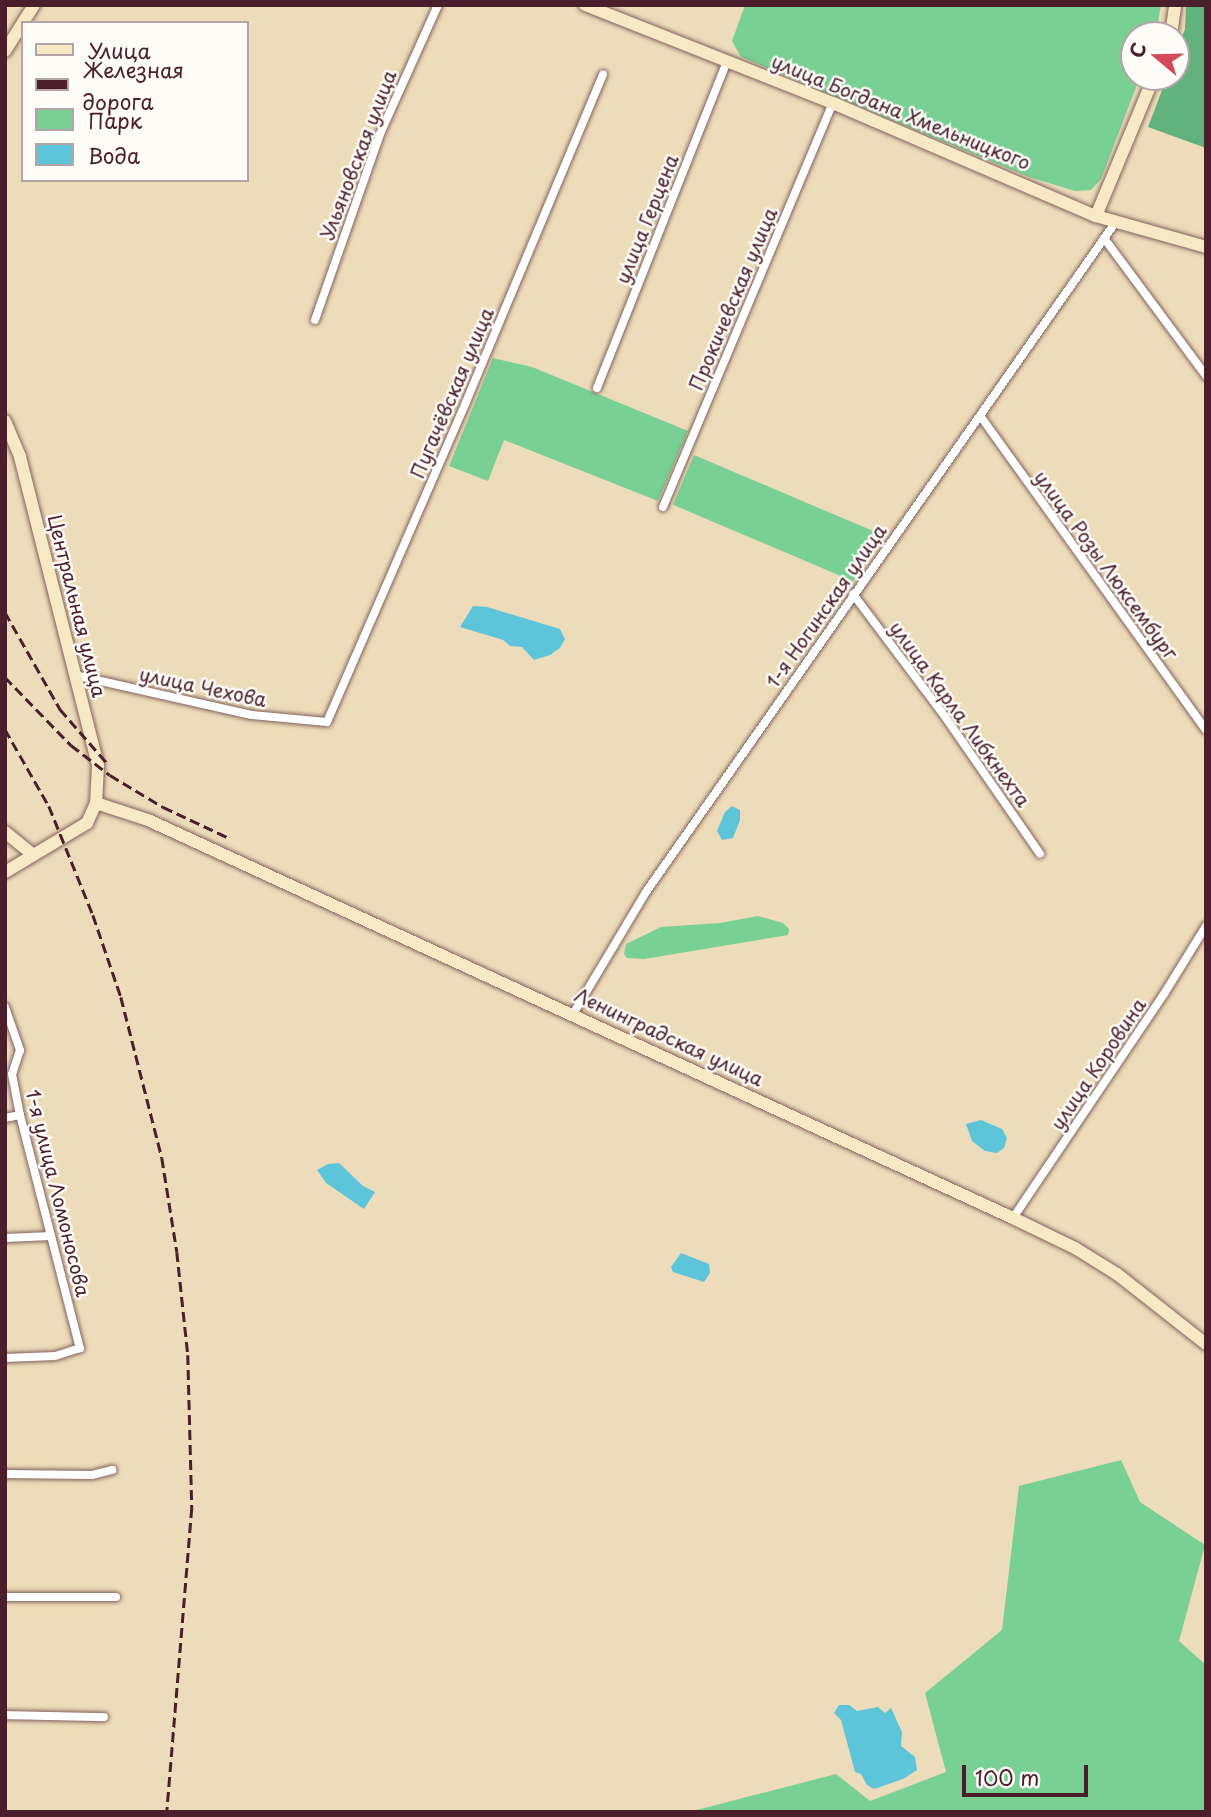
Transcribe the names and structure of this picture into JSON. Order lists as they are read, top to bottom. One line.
{"streets":{"main road":["улица Богдана Хмельницкого","Центральная улица","Ленинградская улица"],"street":["Ульяновская улица","улица Герцена","Прокичевская улица","Пугачёвская улица","улица Розы Люксембург","1-я Ногинская улица","улица Чехова","улица Карла Либкнехта","улица Коровина","1-я улица Ломоносова"]},"crossings":[["улица Богдана Хмельницкого","улица Герцена"],["улица Богдана Хмельницкого","Прокичевская улица"],["улица Богдана Хмельницкого","1-я Ногинская улица"],["Пугачёвская улица","улица Чехова"],["улица Розы Люксембург","1-я Ногинская улица"],["Центральная улица","улица Чехова"],["Центральная улица","Ленинградская улица"],["1-я Ногинская улица","улица Карла Либкнехта"],["1-я Ногинская улица","Ленинградская улица"],["Ленинградская улица","улица Коровина"]],"legend":["Улица","Железная дорога","Парк","Вода"],"scale_bar":"100 m","north":"left"}
